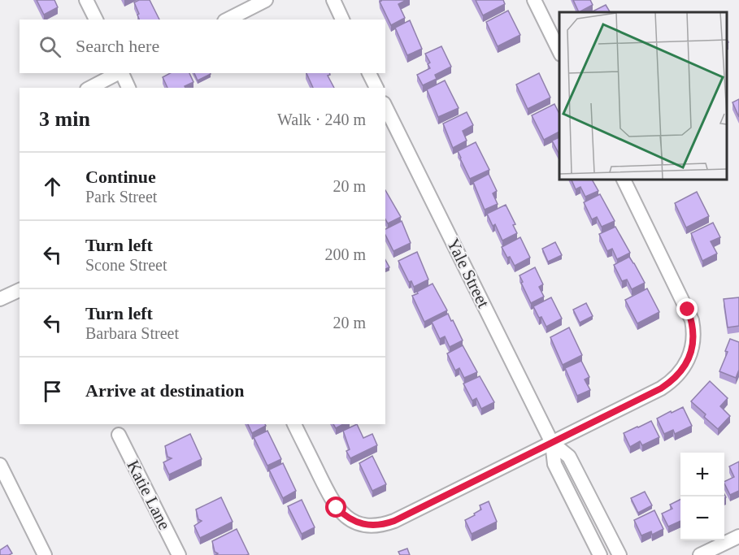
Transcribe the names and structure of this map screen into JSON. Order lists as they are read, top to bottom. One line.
{"streets":{"street":["Yale Street","Katie Lane"]},"page":{"search":"Search here","heading":["3 min","Walk · 240 m"],"list":[["Continue","Park Street","20 m"],["Turn left","Scone Street","200 m"],["Turn left","Barbara Street","20 m"],"Arrive at destination"],"map_buttons":["+","−"]}}
